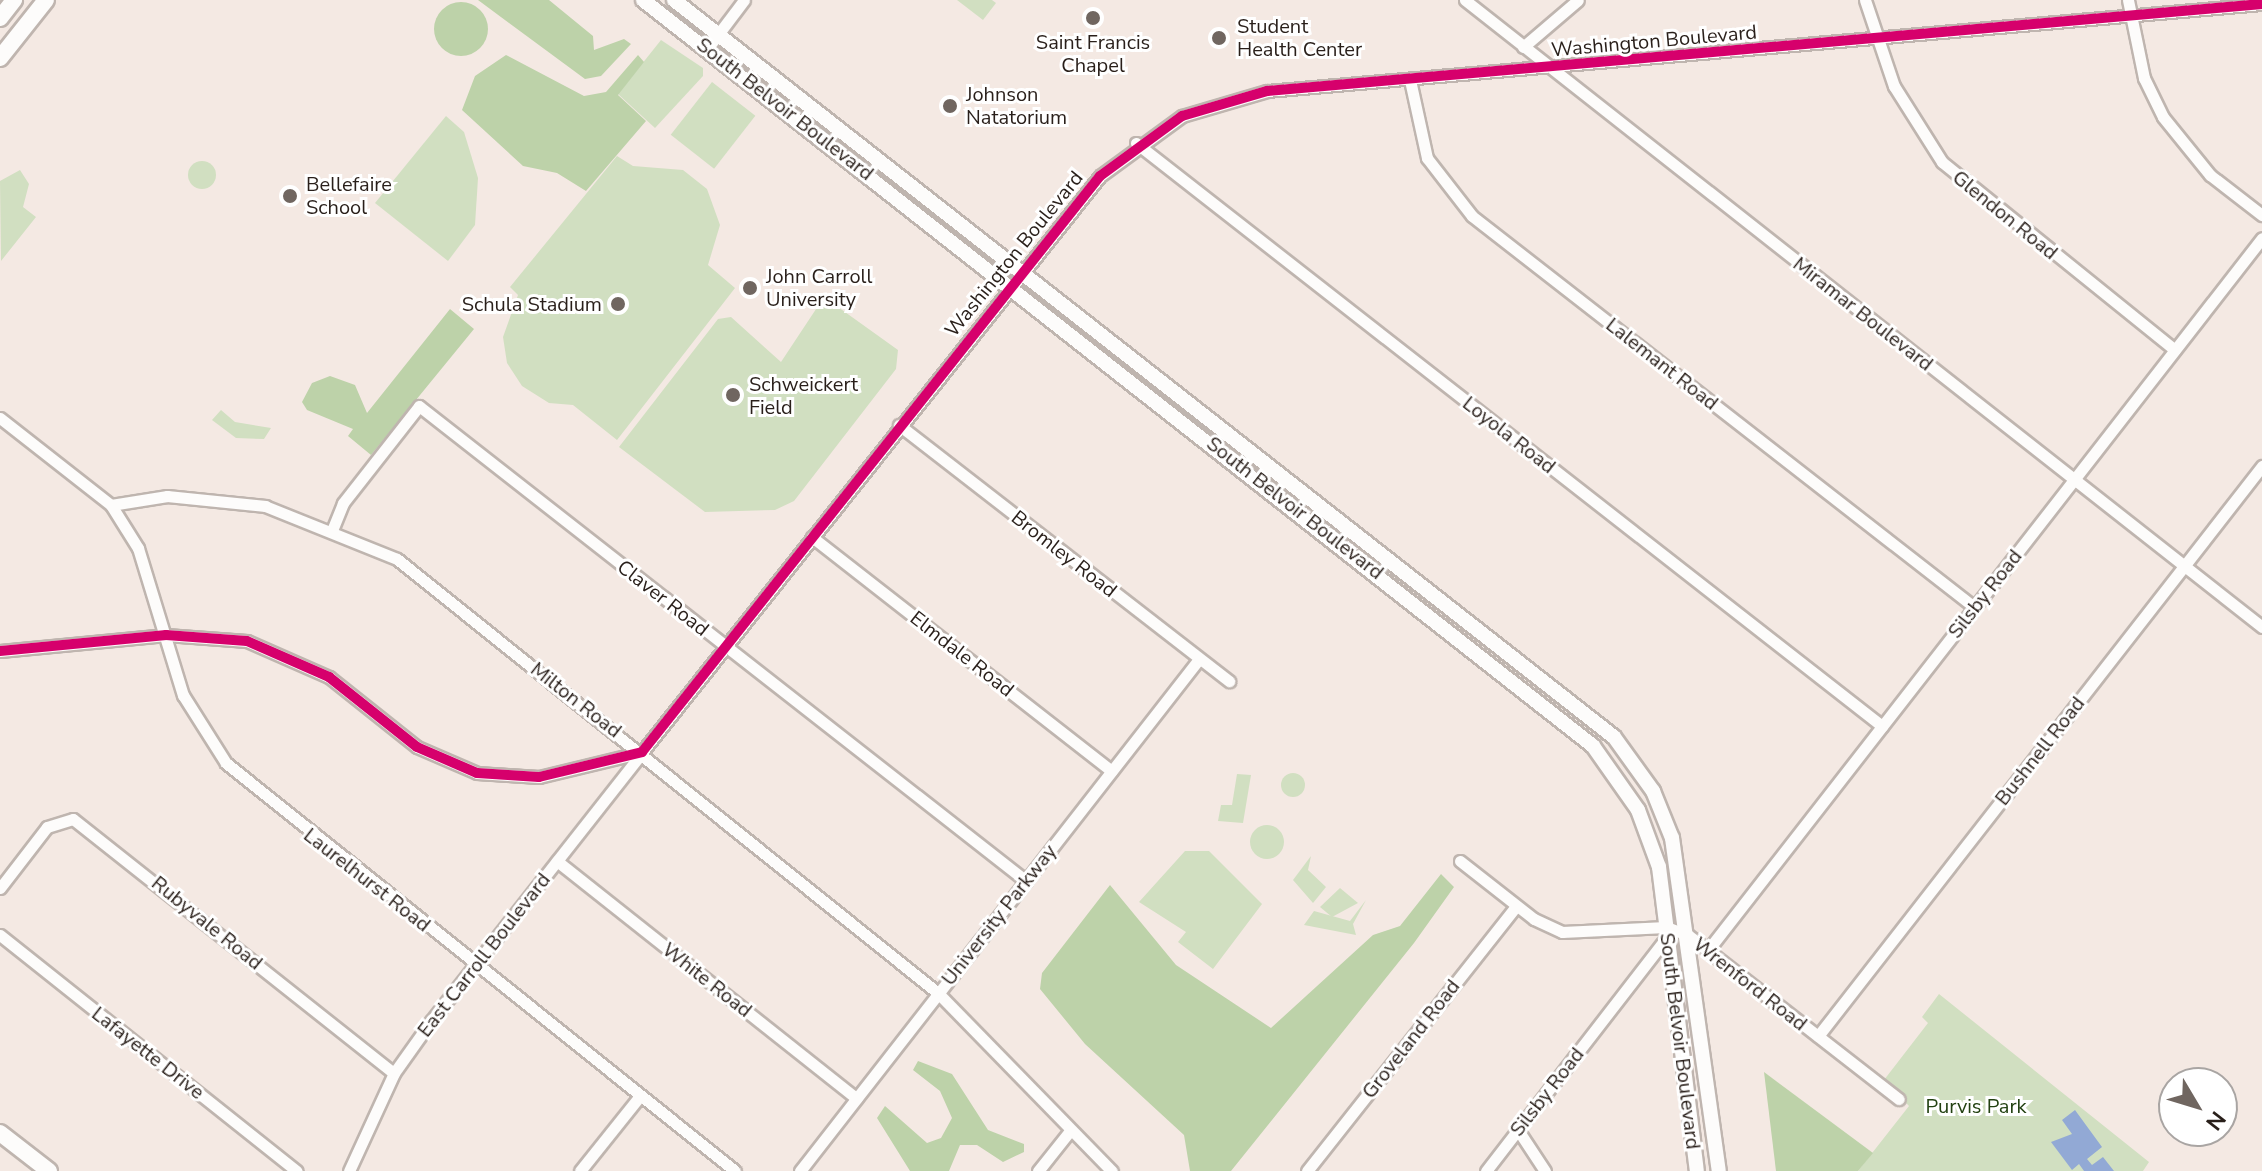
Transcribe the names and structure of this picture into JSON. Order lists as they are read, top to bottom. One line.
{"streets":{"street":["Washington Boulevard","South Belvoir Boulevard","Glendon Road","Miramar Boulevard","Lalemant Road","Loyola Road","Bromley Road","Silsby Road","Claver Road","Elmdale Road","Milton Road","Bushnell Road","Laurelhurst Road","University Parkway","Rubyvale Road","East Carroll Boulevard","White Road","Wrenford Road","Groveland Road","Lafayette Drive"]},"crossings":[["Washington Boulevard","South Belvoir Boulevard"],["Washington Boulevard","Glendon Road"],["Washington Boulevard","Miramar Boulevard"],["Washington Boulevard","Lalemant Road"],["Washington Boulevard","Loyola Road"],["Washington Boulevard","Bromley Road"],["Washington Boulevard","Claver Road"],["Washington Boulevard","Elmdale Road"],["Washington Boulevard","Milton Road"],["Washington Boulevard","East Carroll Boulevard"],["South Belvoir Boulevard","Silsby Road"],["South Belvoir Boulevard","Wrenford Road"],["Glendon Road","Silsby Road"],["Miramar Boulevard","Silsby Road"],["Miramar Boulevard","Bushnell Road"],["Lalemant Road","Silsby Road"],["Loyola Road","Silsby Road"],["Bromley Road","University Parkway"],["Silsby Road","Wrenford Road"],["Claver Road","Milton Road"],["Claver Road","University Parkway"],["Elmdale Road","University Parkway"],["Milton Road","Laurelhurst Road"],["Milton Road","University Parkway"],["Milton Road","East Carroll Boulevard"],["Bushnell Road","Wrenford Road"],["Laurelhurst Road","East Carroll Boulevard"],["University Parkway","White Road"],["Rubyvale Road","East Carroll Boulevard"],["East Carroll Boulevard","White Road"],["Wrenford Road","Groveland Road"]],"parks":["Purvis Park"],"places":["Saint Francis Chapel","Student Health Center","Johnson Natatorium","Bellefaire School","John Carroll University","Schula Stadium","Schweickert Field"],"north":"bottom right"}
